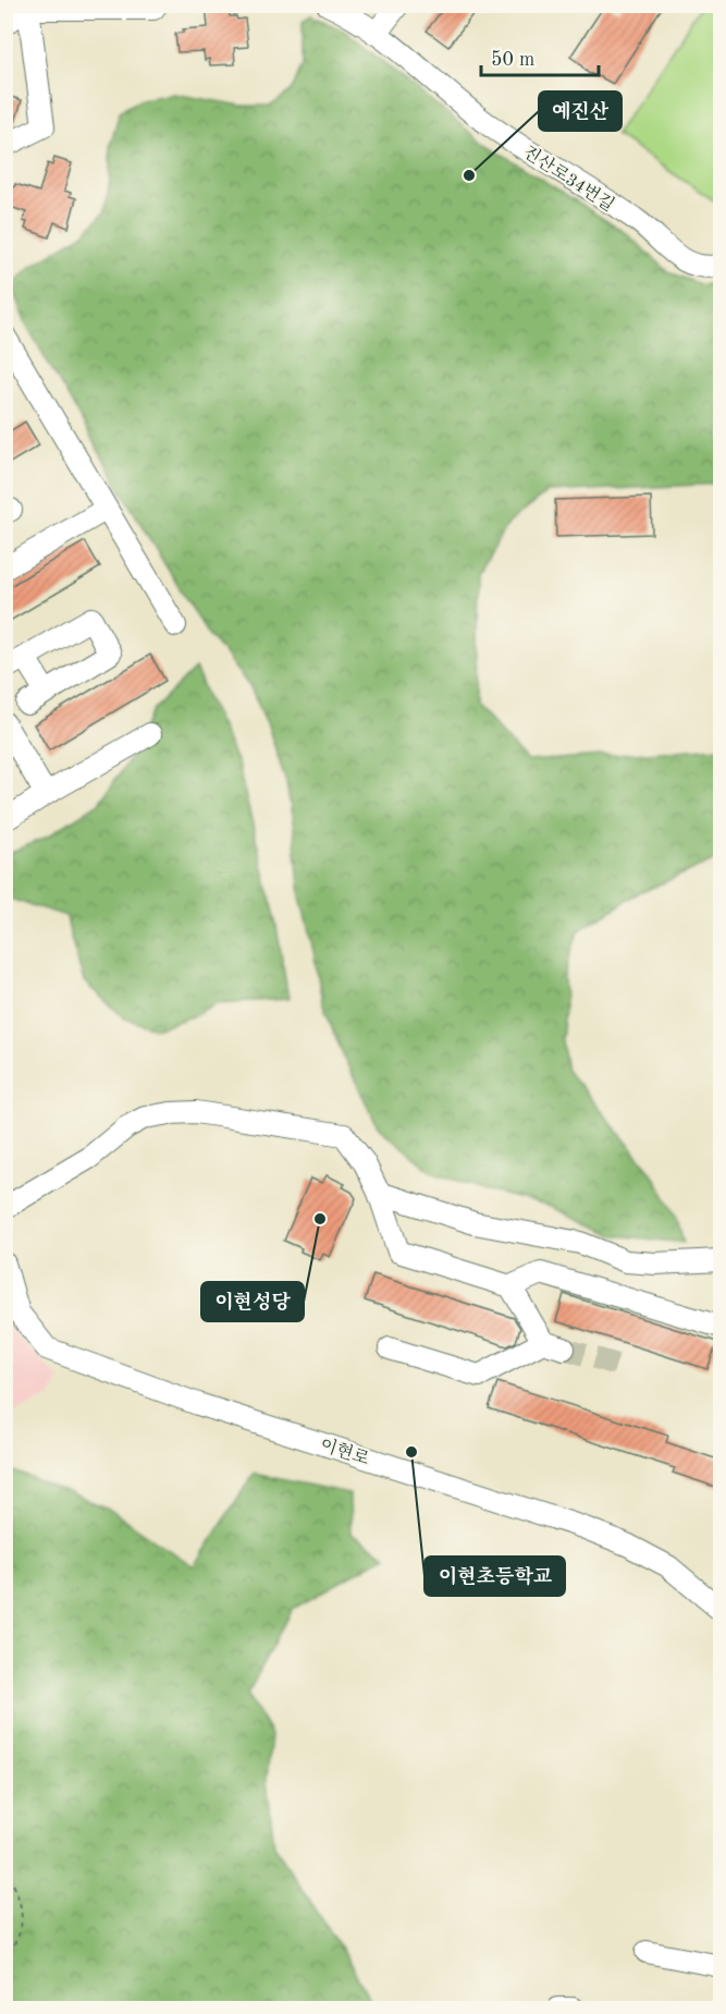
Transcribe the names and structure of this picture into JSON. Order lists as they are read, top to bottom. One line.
{"streets":{"street":["진산로34번길","이현로"]},"places":["예진산","이현성당","이현초등학교"],"scale_bar":"50 m"}
